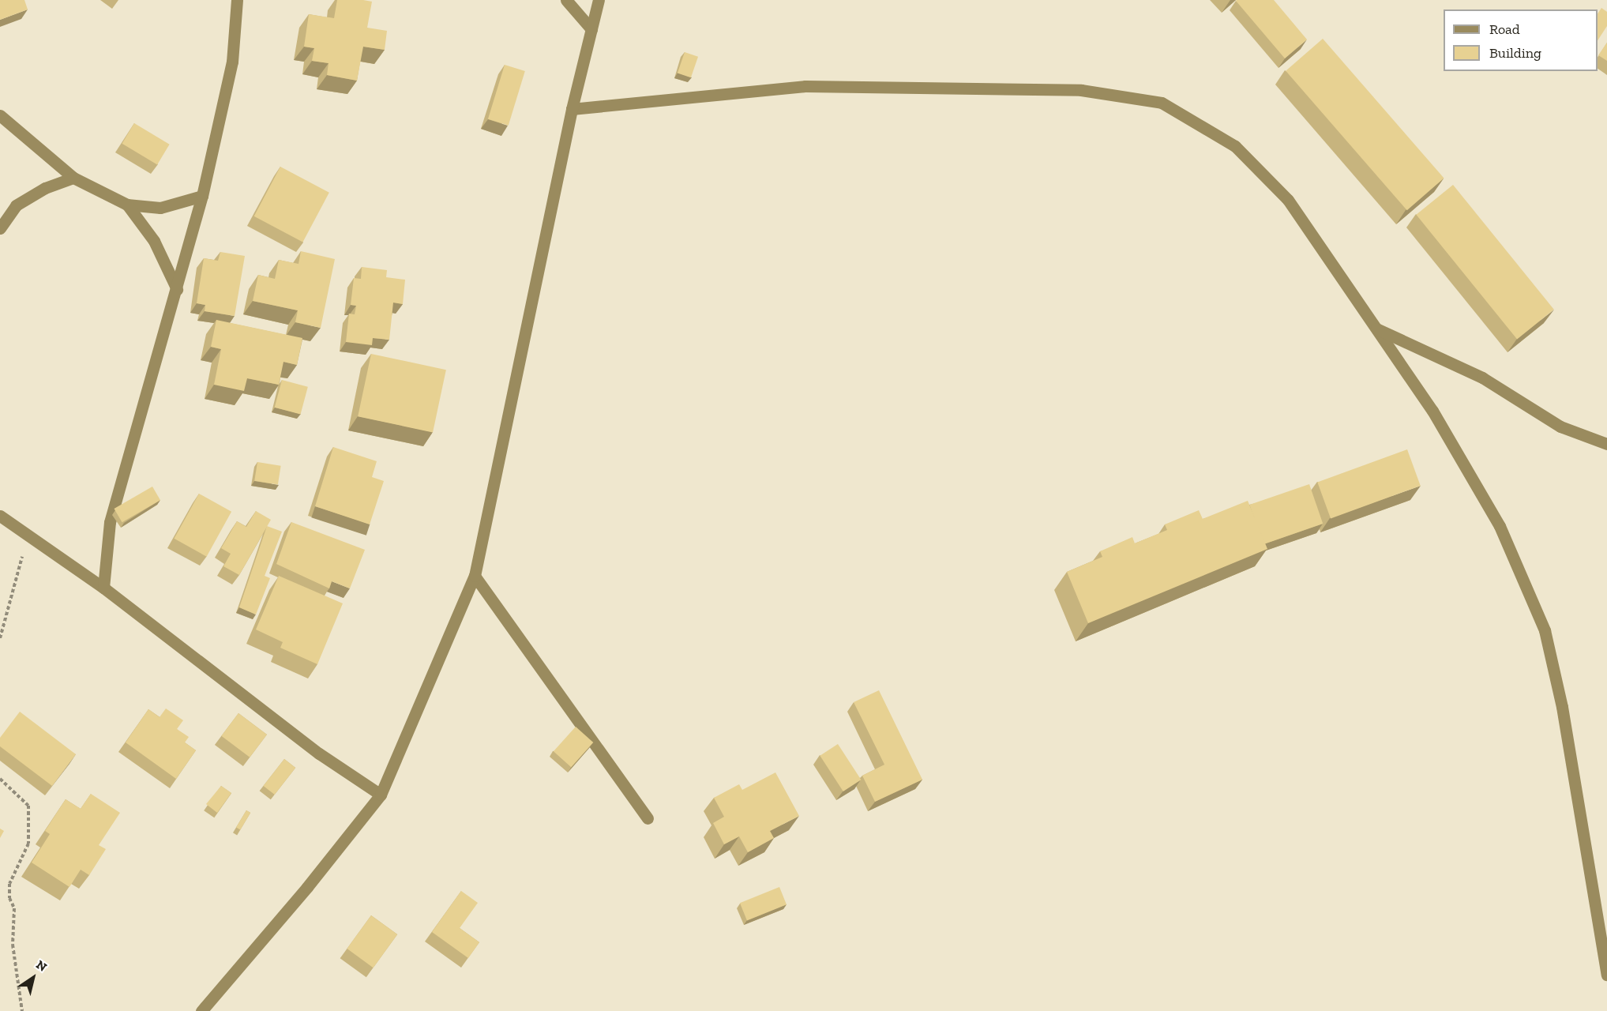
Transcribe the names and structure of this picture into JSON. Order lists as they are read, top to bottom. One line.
{"legend":["Road","Building"],"north":"top right"}
